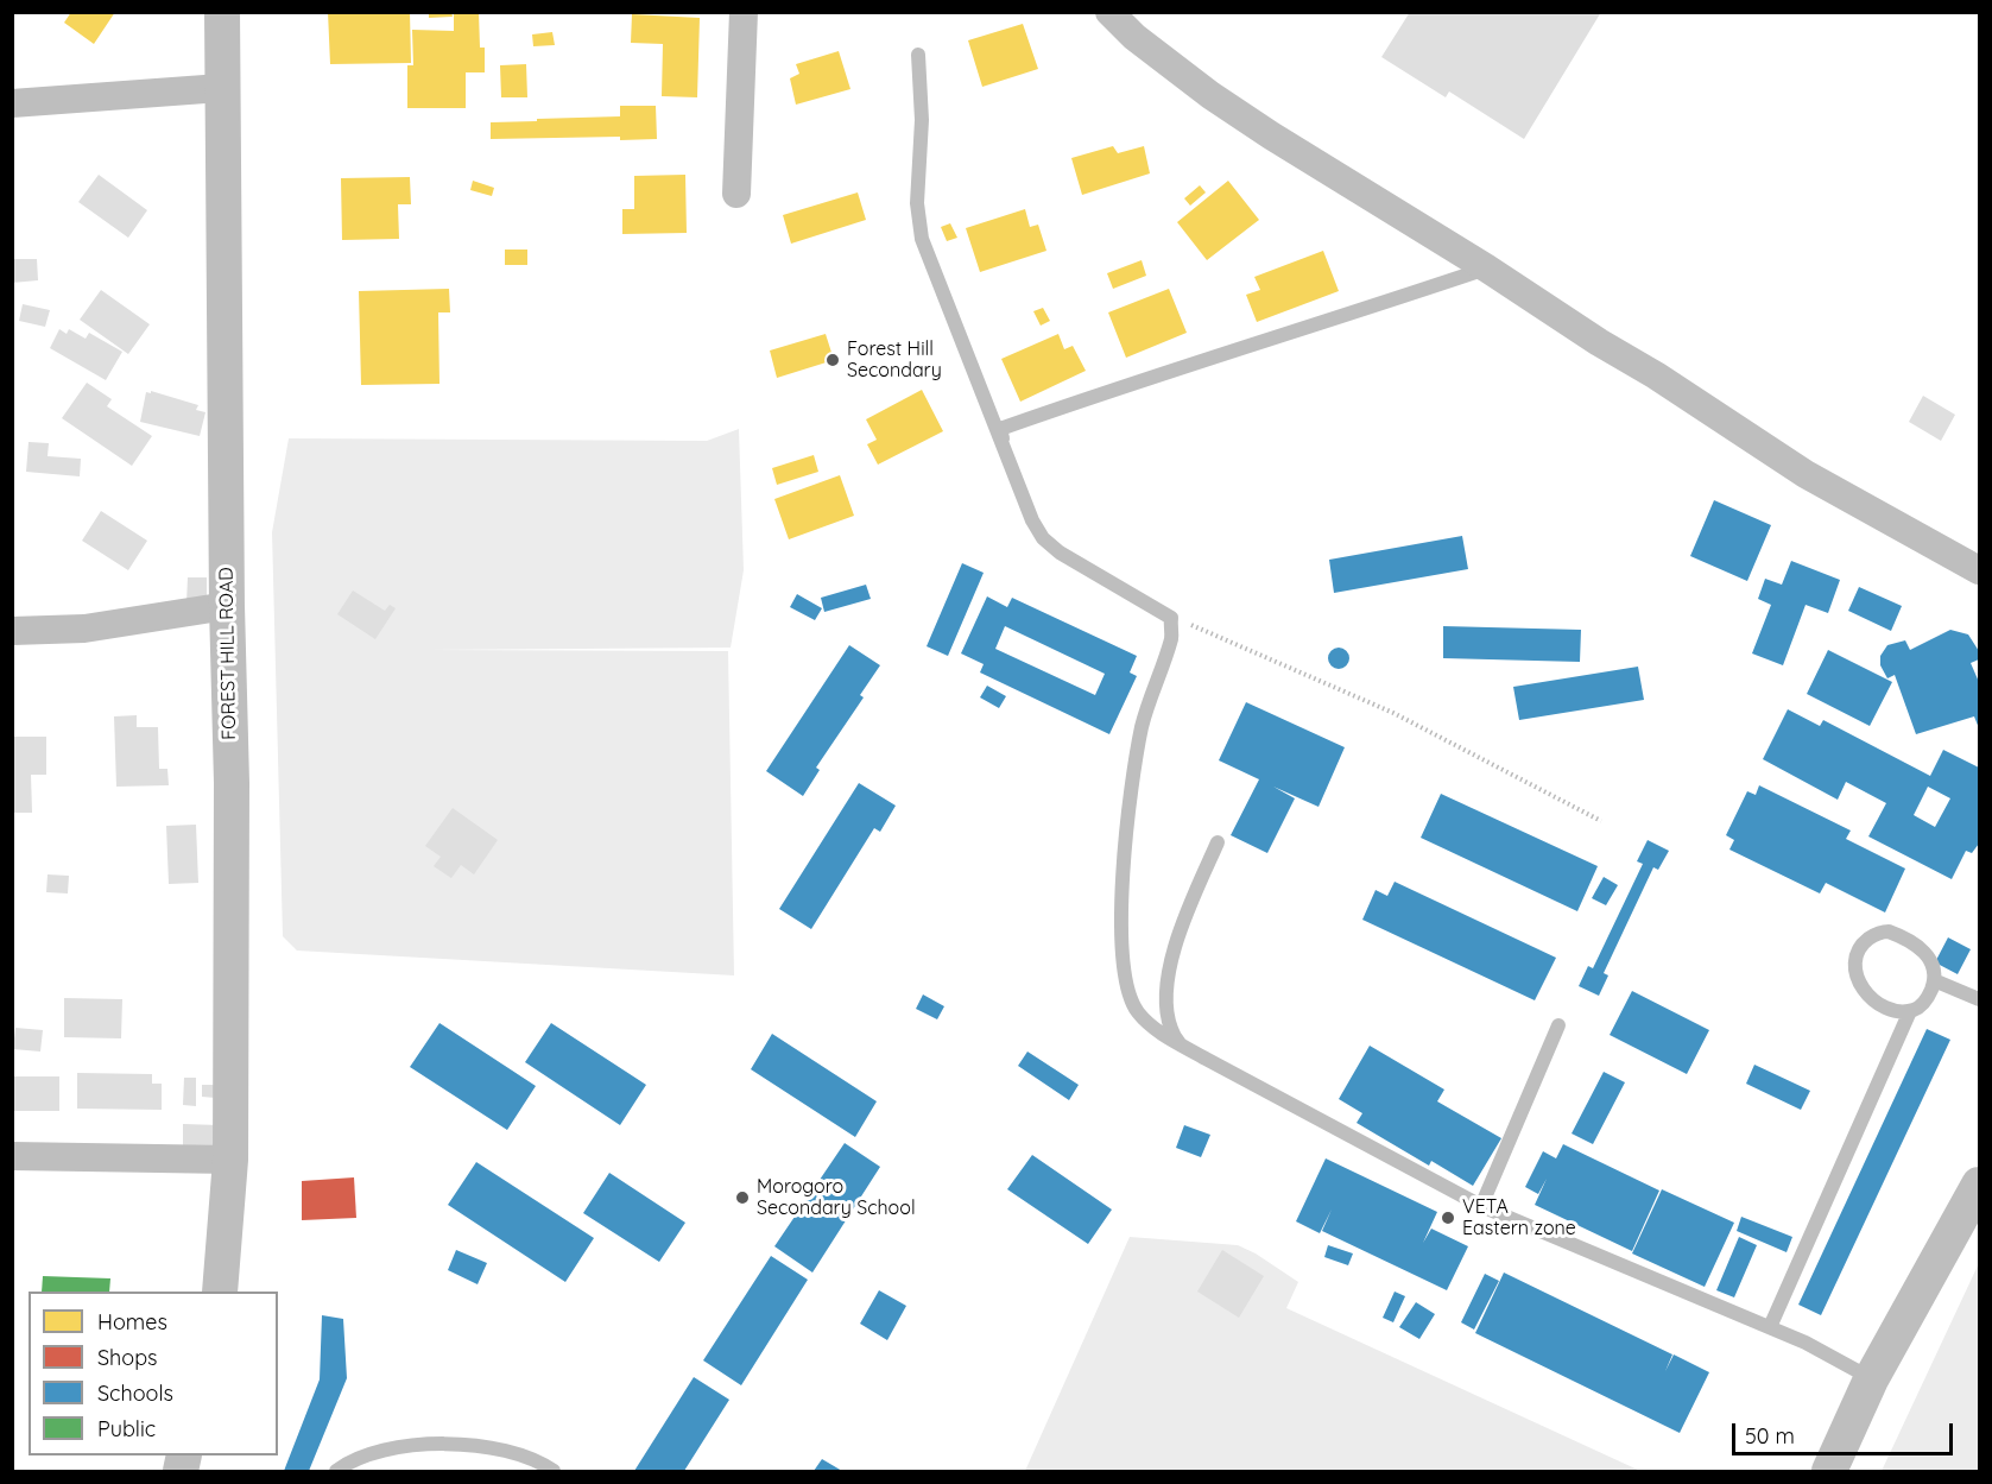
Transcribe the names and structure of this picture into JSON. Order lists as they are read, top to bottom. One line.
{"streets":{"street":["FOREST HILL ROAD"]},"places":["Forest Hill Secondary","Morogoro Secondary School","VETA Eastern zone"],"legend":["Homes","Shops","Schools","Public"],"scale_bar":"50 m"}
